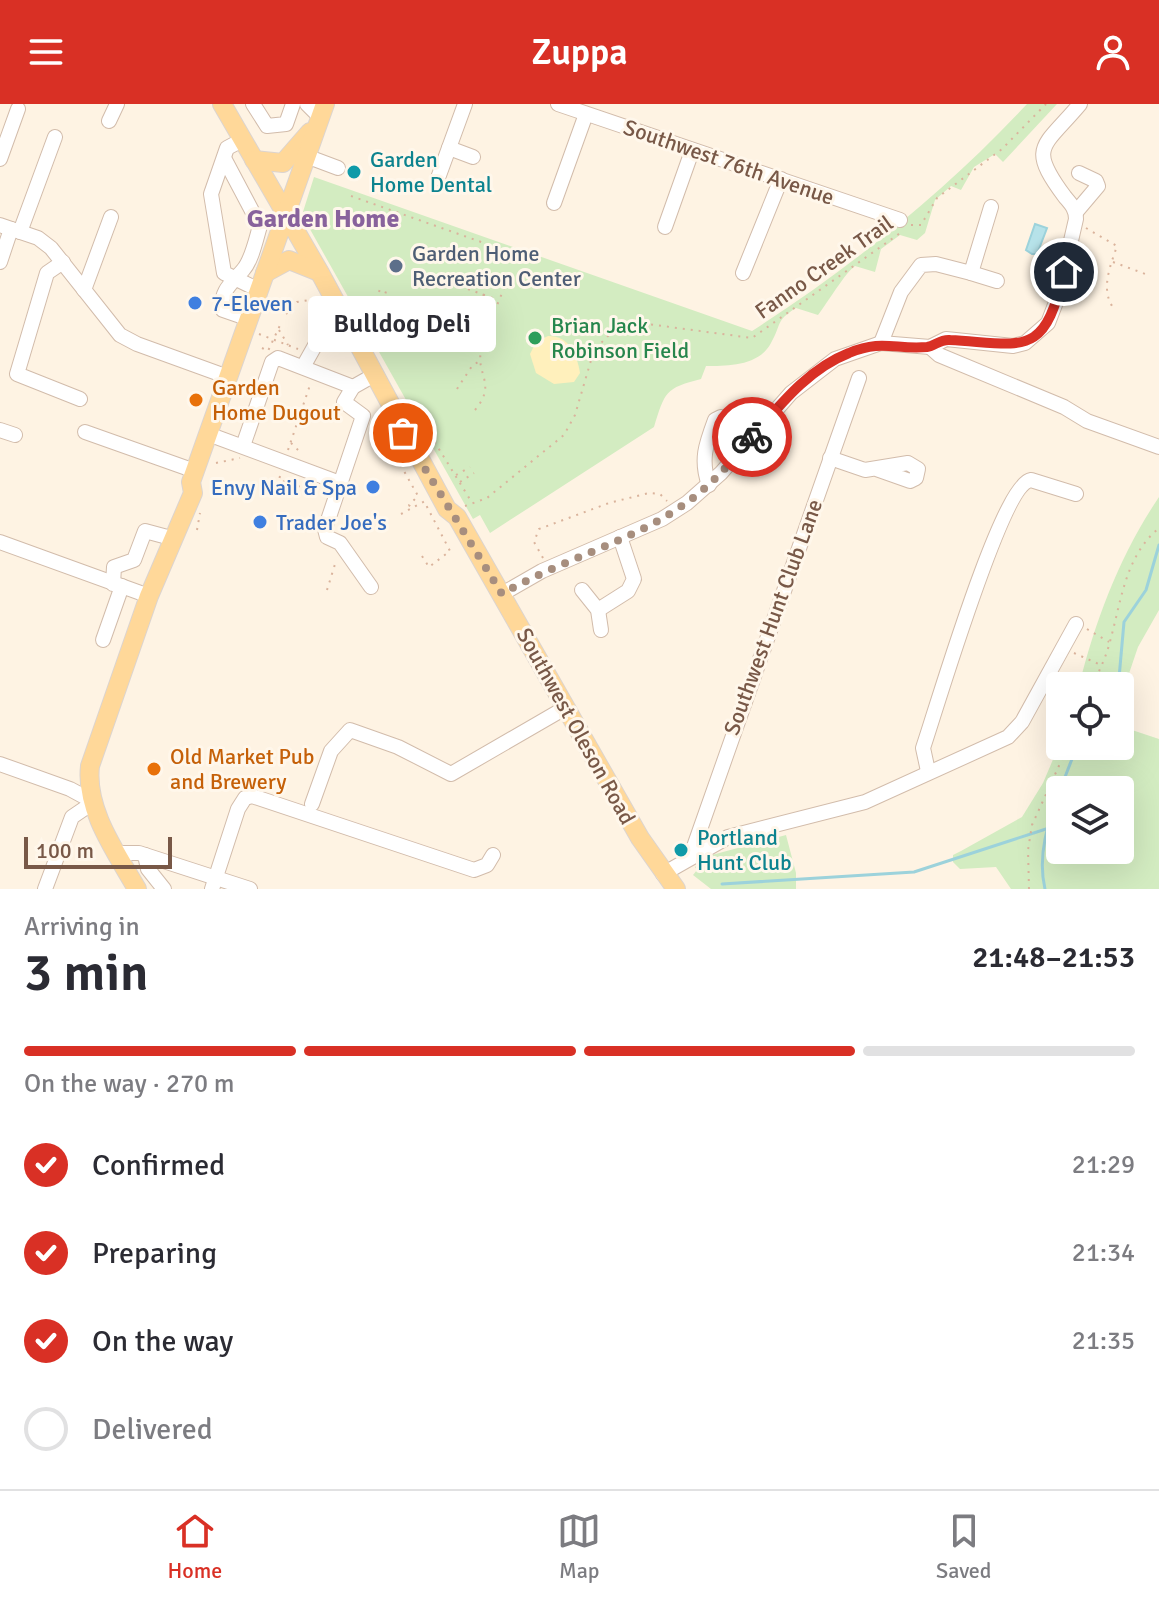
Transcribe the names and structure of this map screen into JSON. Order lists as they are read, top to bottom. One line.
{"streets":{"main road":["Southwest Oleson Road"],"street":["Southwest 76th Avenue","Southwest Hunt Club Lane"],"path":["Fanno Creek Trail"]},"crossings":[["Fanno Creek Trail","Southwest Oleson Road"]],"districts":["Garden Home"],"places":["Garden Home Dental","Garden Home Recreation Center","7-Eleven","Brian Jack Robinson Field","Garden Home Dugout","Bulldog Deli","Envy Nail & Spa","Trader Joe's","Old Market Pub and Brewery","Portland Hunt Club"],"scale_bar":"100 m","page":{"header":"Zuppa","bubble":"Bulldog Deli","scale":"100 m","heading":["3 min","Arriving in","21:48–21:53"],"bar":"On the way · 270 m","list":[["Confirmed","21:29"],["Preparing","21:34"],["On the way","21:35"],"Delivered"],"tabs":["Home","Map","Saved"]}}
